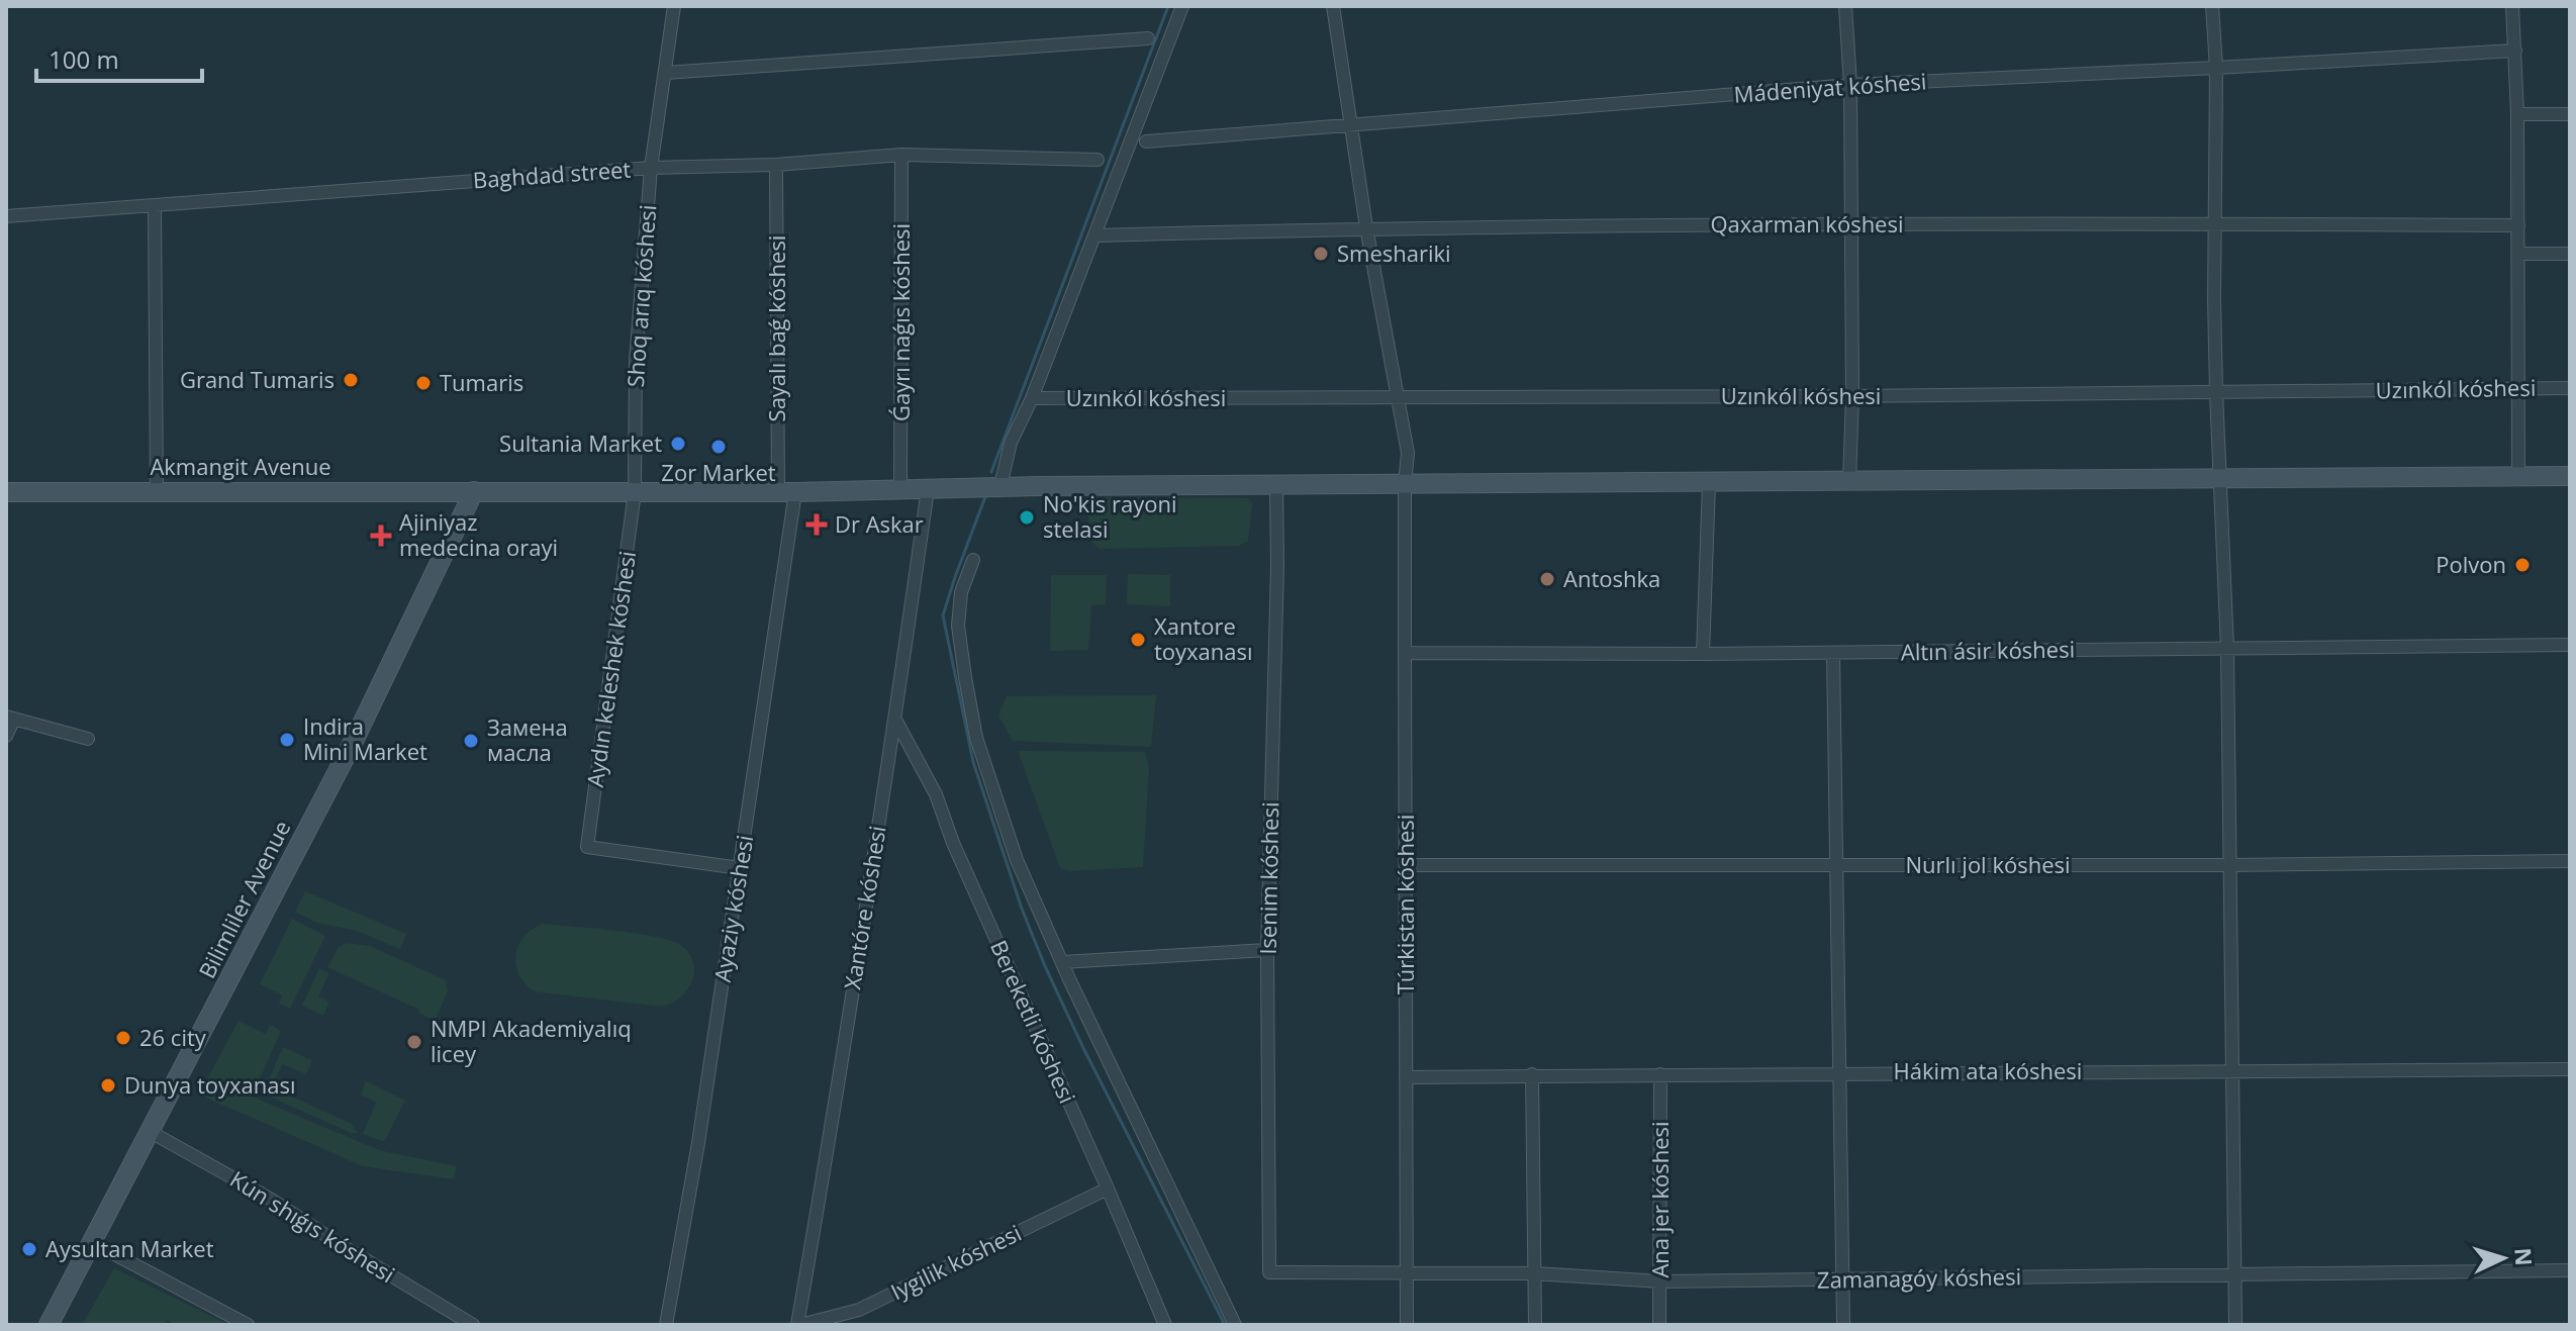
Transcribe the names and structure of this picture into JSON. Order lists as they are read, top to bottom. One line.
{"streets":{"main road":["Akmangit Avenue","Bilimliler Avenue"],"street":["Mádeniyat kóshesi","Baghdad street","Qaxarman kóshesi","Shoq arıq kóshesi","Ǵayrı naǵıs kóshesi","Sayalı baǵ kóshesi","Uzınkól kóshesi","Altın ásir kóshesi","Aydın keleshek kóshesi","Nurlı jol kóshesi","Isenim kóshesi","Túrkistan kóshesi","Xantóre kóshesi","Ayaziy kóshesi","Bereketli kóshesi","Hákim ata kóshesi","Ana jer kóshesi","Kún shıǵıs kóshesi","Iygilik kóshesi","Zamanagóy kóshesi"]},"crossings":[["Mádeniyat kóshesi","Túrkistan kóshesi"],["Baghdad street","Shoq arıq kóshesi"],["Baghdad street","Ǵayrı naǵıs kóshesi"],["Baghdad street","Sayalı baǵ kóshesi"],["Qaxarman kóshesi","Túrkistan kóshesi"],["Shoq arıq kóshesi","Akmangit Avenue"],["Shoq arıq kóshesi","Aydın keleshek kóshesi"],["Ǵayrı naǵıs kóshesi","Akmangit Avenue"],["Sayalı baǵ kóshesi","Akmangit Avenue"],["Sayalı baǵ kóshesi","Ayaziy kóshesi"],["Uzınkól kóshesi","Túrkistan kóshesi"],["Akmangit Avenue","Aydın keleshek kóshesi"],["Akmangit Avenue","Isenim kóshesi"],["Akmangit Avenue","Bilimliler Avenue"],["Akmangit Avenue","Túrkistan kóshesi"],["Akmangit Avenue","Xantóre kóshesi"],["Akmangit Avenue","Ayaziy kóshesi"],["Altın ásir kóshesi","Túrkistan kóshesi"],["Aydın keleshek kóshesi","Ayaziy kóshesi"],["Nurlı jol kóshesi","Túrkistan kóshesi"],["Isenim kóshesi","Zamanagóy kóshesi"],["Bilimliler Avenue","Kún shıǵıs kóshesi"],["Túrkistan kóshesi","Hákim ata kóshesi"],["Túrkistan kóshesi","Zamanagóy kóshesi"],["Xantóre kóshesi","Bereketli kóshesi"],["Xantóre kóshesi","Iygilik kóshesi"],["Bereketli kóshesi","Iygilik kóshesi"],["Hákim ata kóshesi","Ana jer kóshesi"],["Ana jer kóshesi","Zamanagóy kóshesi"]],"places":{"other":["Smeshariki","Grand Tumaris","Tumaris","Sultania Market","Zor Market","No'kis rayoni stelasi","Polvon","Antoshka","Xantore toyxanası","Indira Mini Market","Замена масла","26 city","NMPI Akademiyalıq licey","Dunya toyxanası","Aysultan Market"],"health":["Dr Askar","Ajiniyaz medecina orayi"]},"scale_bar":"100 m","north":"right"}
